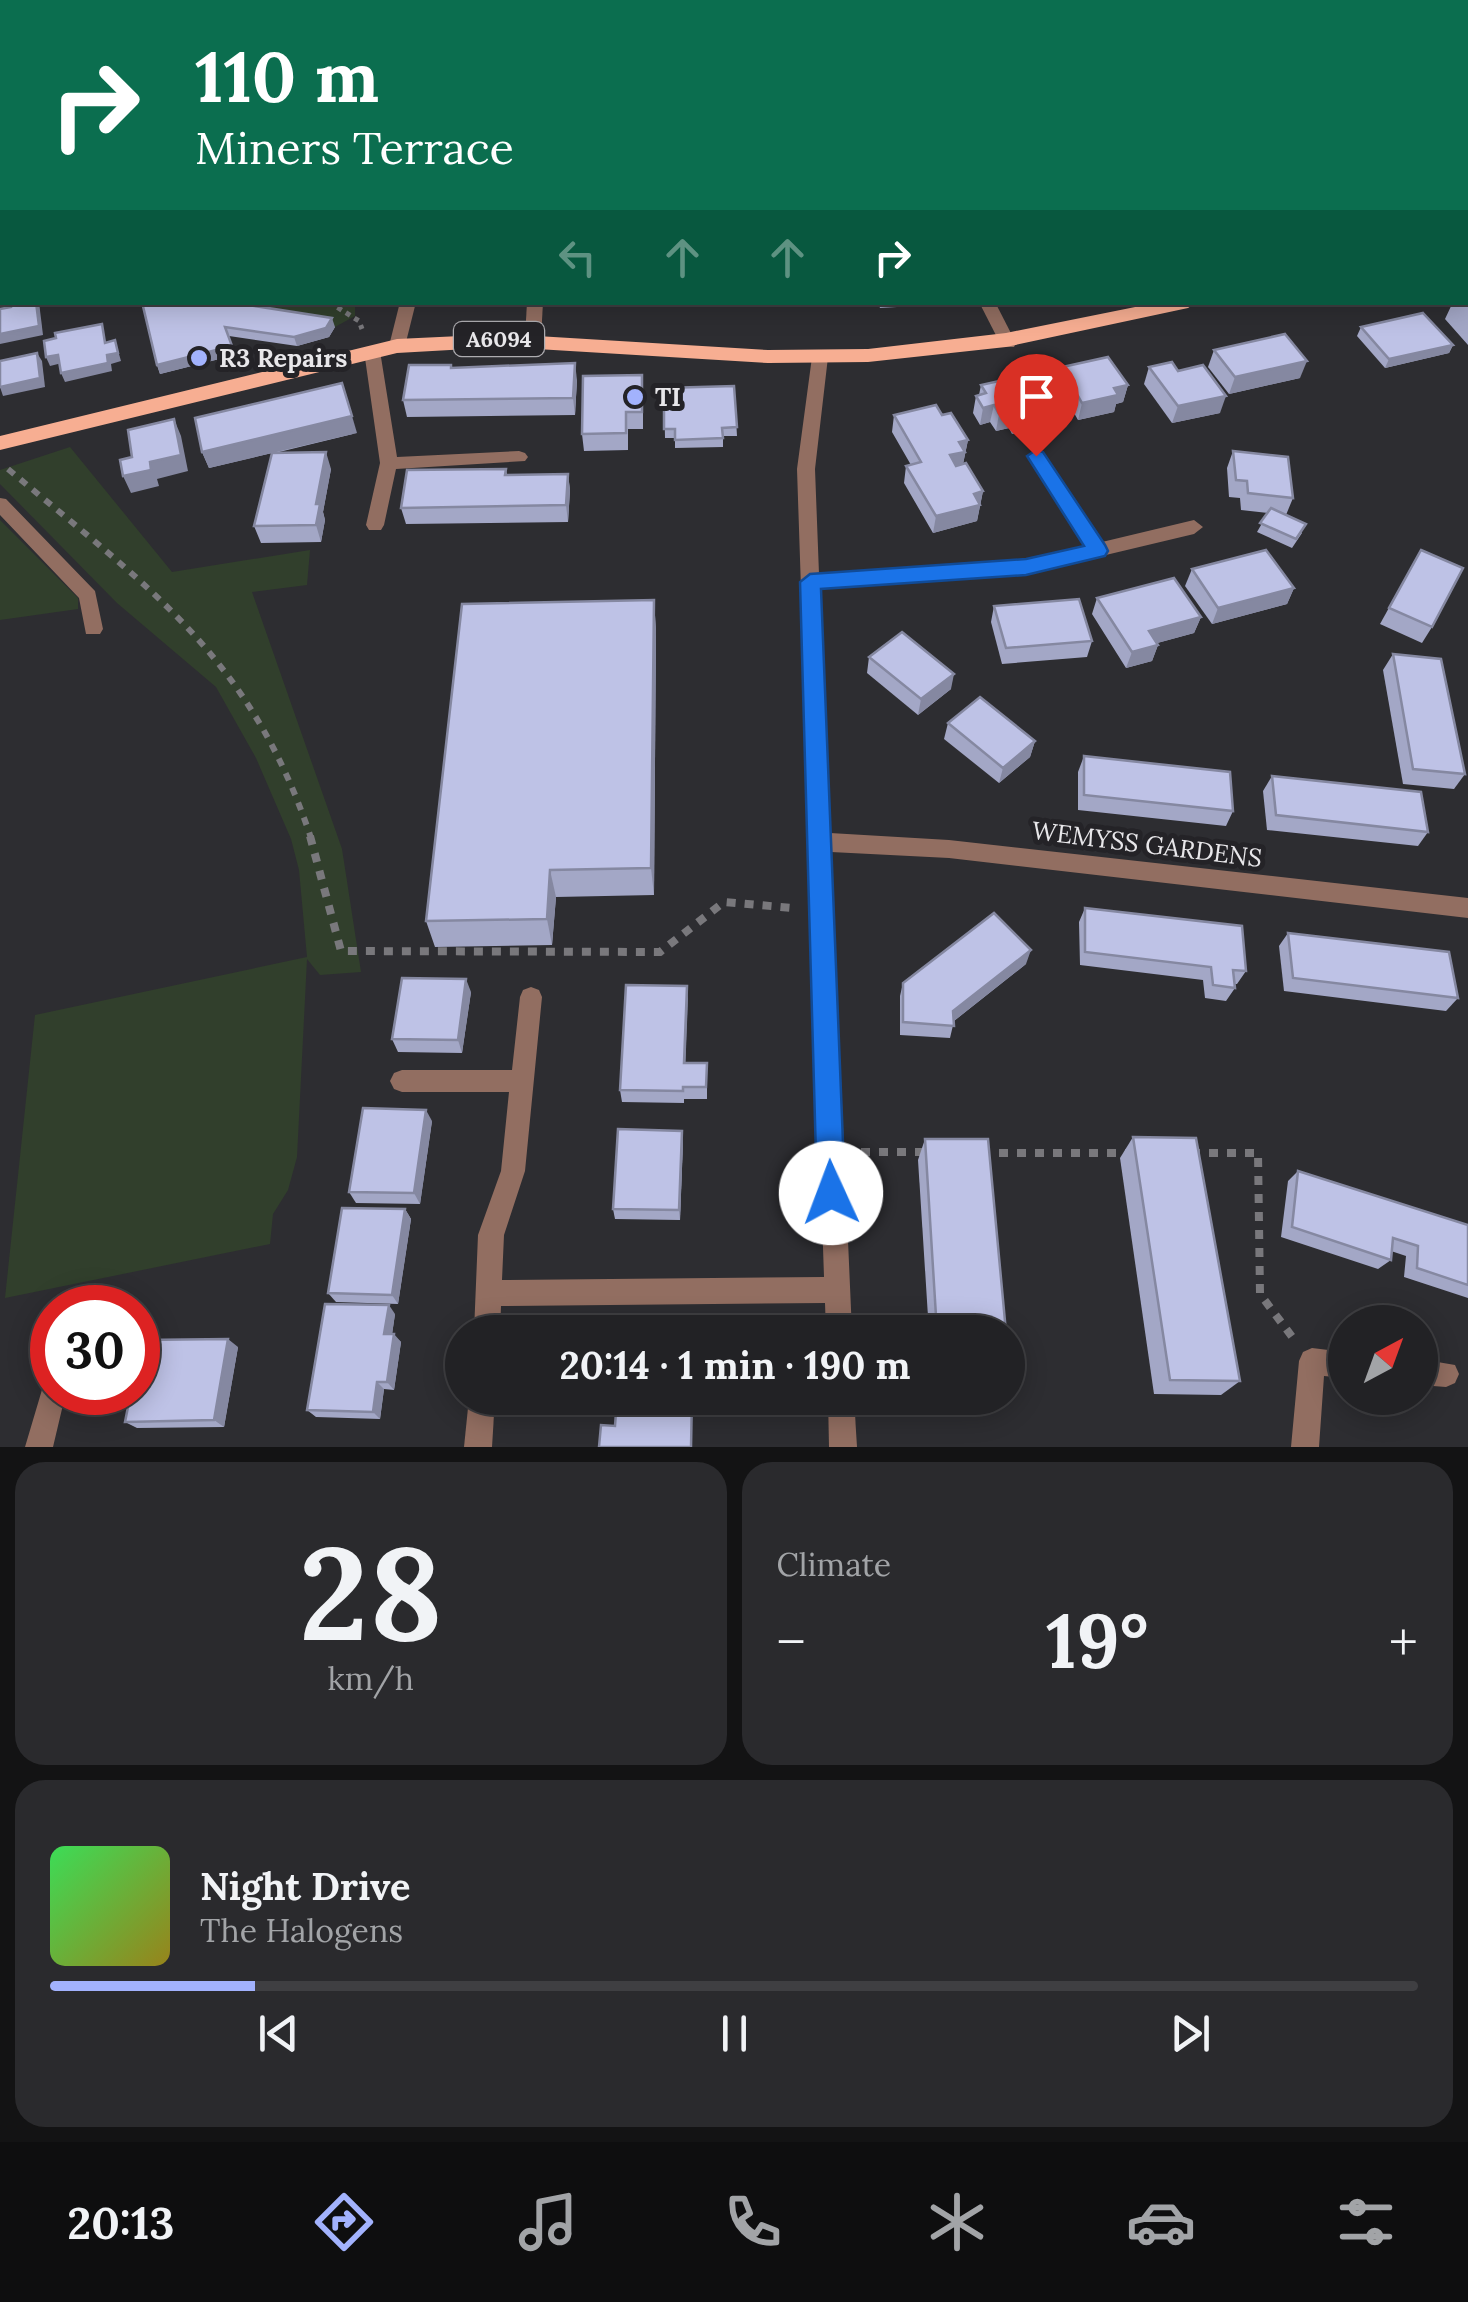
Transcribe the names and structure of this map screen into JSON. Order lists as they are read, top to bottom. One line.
{"streets":{"main road":["A6094"],"street":["WEMYSS GARDENS"]},"places":["R3 Repairs","TI"],"north":"top right","page":{"turn":["110 m","Miners Terrace"],"limit":"30","trip":"20:14 · 1 min · 190 m","tile":[["28","km/h"],"Climate"],"heat":["−","19°","+"],"song":["Night Drive","The Halogens"],"tabs":"20:13"}}
